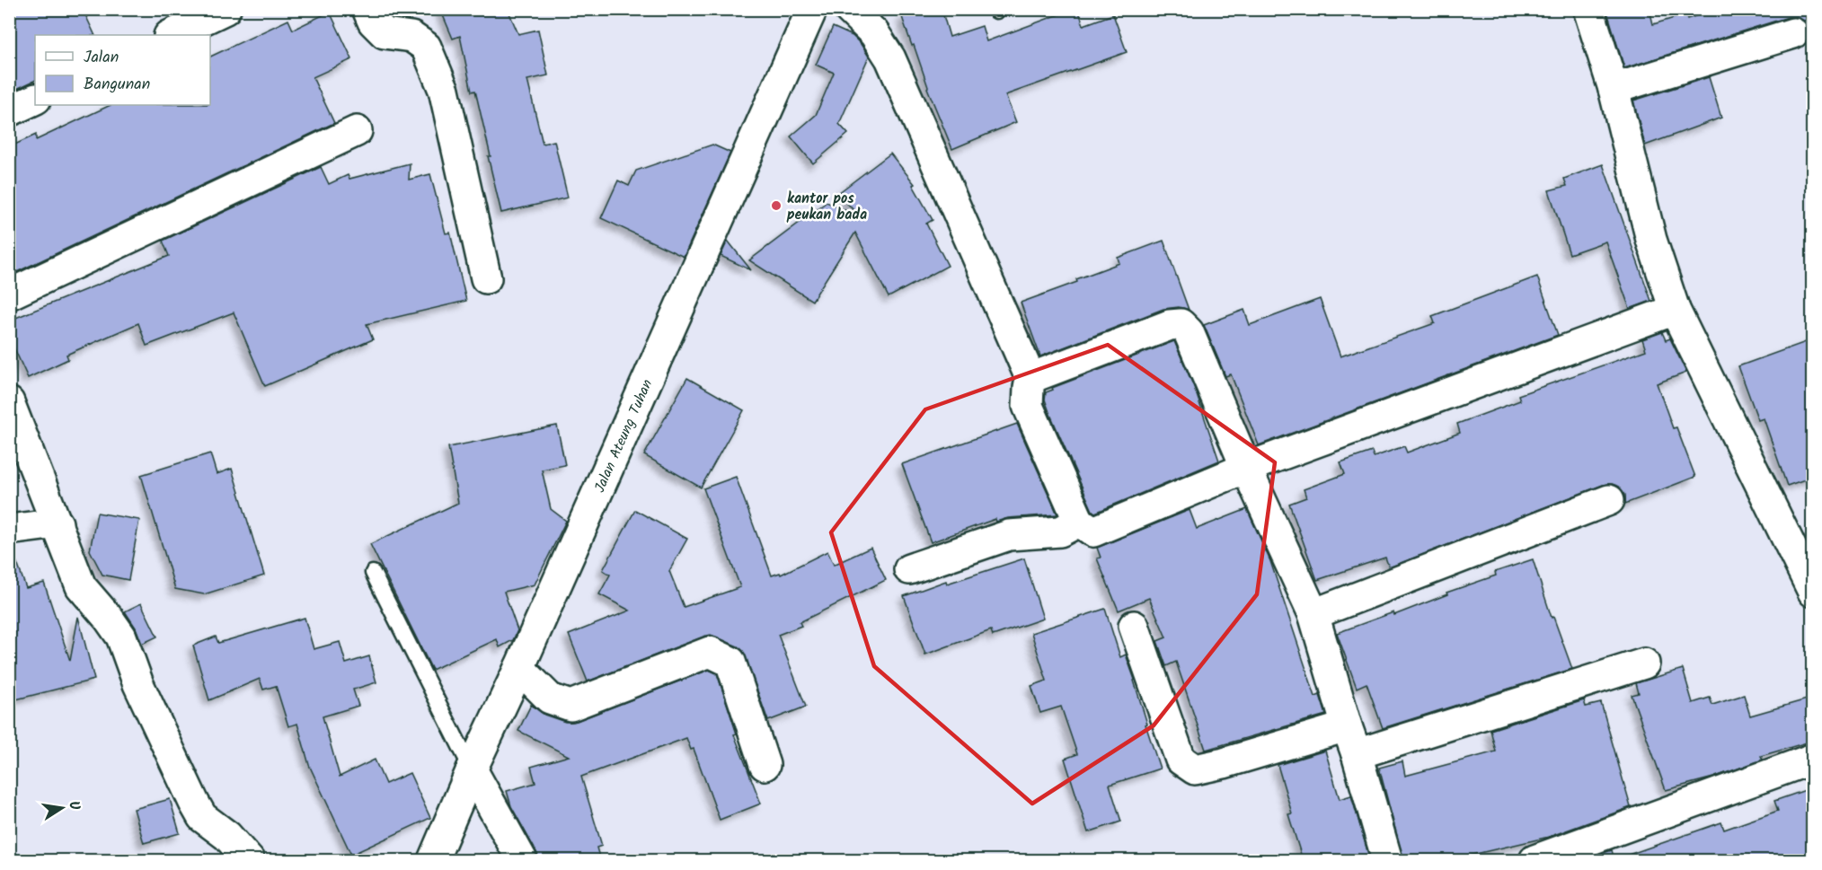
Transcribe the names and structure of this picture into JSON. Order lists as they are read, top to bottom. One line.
{"streets":{"street":["Jalan Ateung Tuhan"]},"places":["kantor pos peukan bada"],"legend":["Jalan","Bangunan"],"north":"right"}
